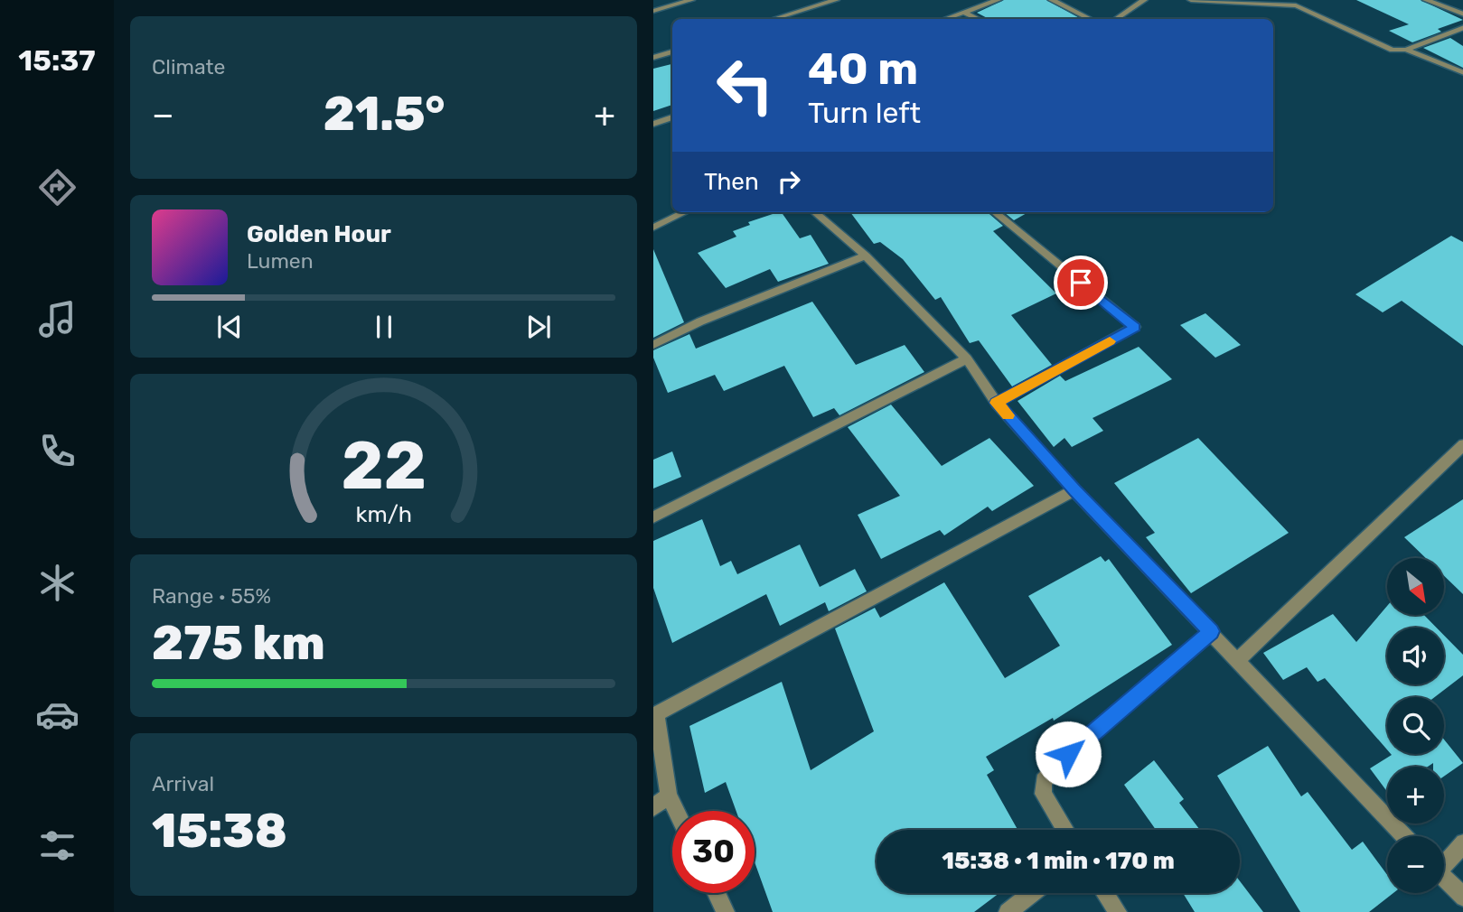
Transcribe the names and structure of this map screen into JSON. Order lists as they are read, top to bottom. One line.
{"north":"bottom right","page":{"tabs":"15:37","tile":["Climate",["Range · 55%","275 km"],["Arrival","15:38"]],"turn":["40 m","Turn left"],"heat":["−","21.5°","+"],"then":"Then","song":["Golden Hour","Lumen"],"map_buttons":["+","−"],"limit":"30","trip":"15:38 · 1 min · 170 m","gauge":["22","km/h"]}}
